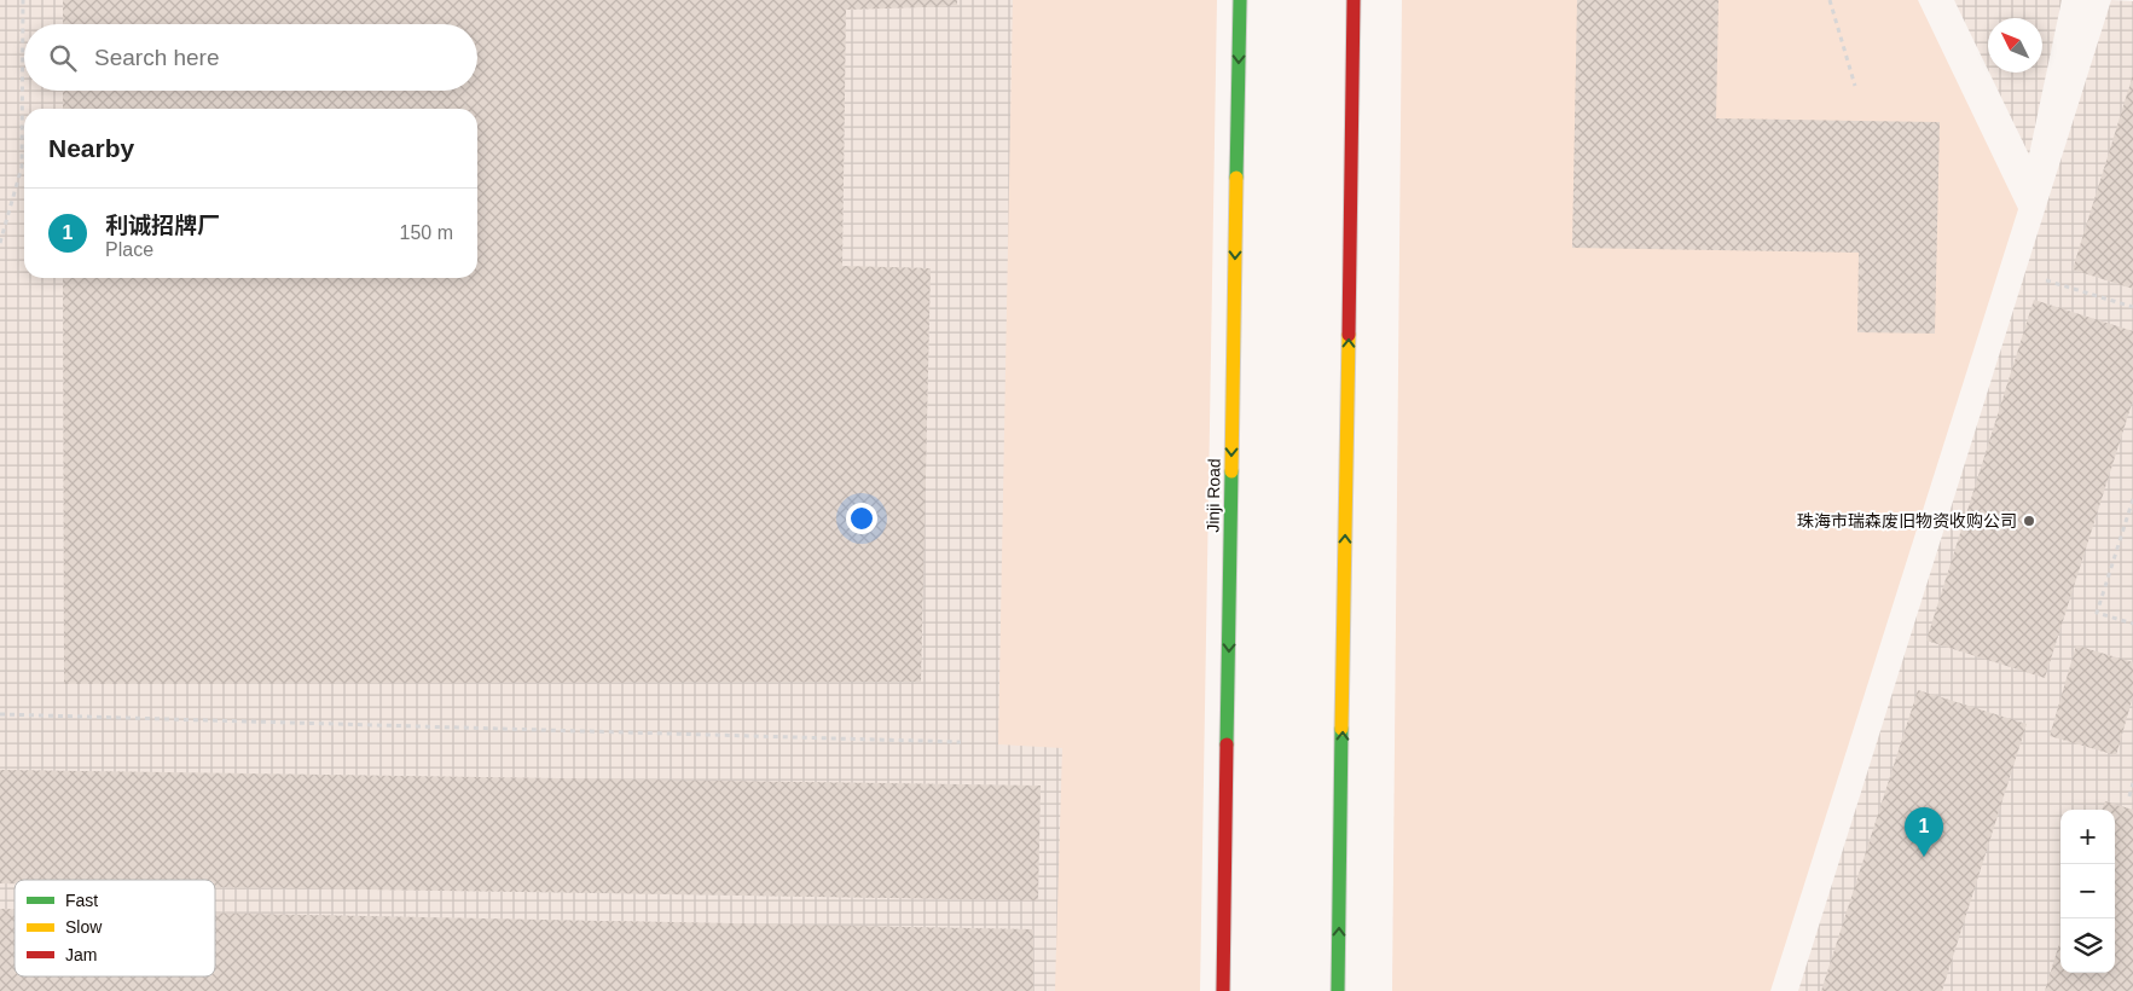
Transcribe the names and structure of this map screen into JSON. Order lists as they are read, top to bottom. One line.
{"streets":{"main road":["Jinji Road"]},"places":["珠海市瑞森废旧物资收购公司"],"legend":["Fast","Slow","Jam"],"north":"top left","page":{"search":"Search here","heading":"Nearby","list":[{"mark":"1","name":"利诚招牌厂","note":"Place","value":"150 m"}],"pins":"1","map_buttons":["+","−"]}}
